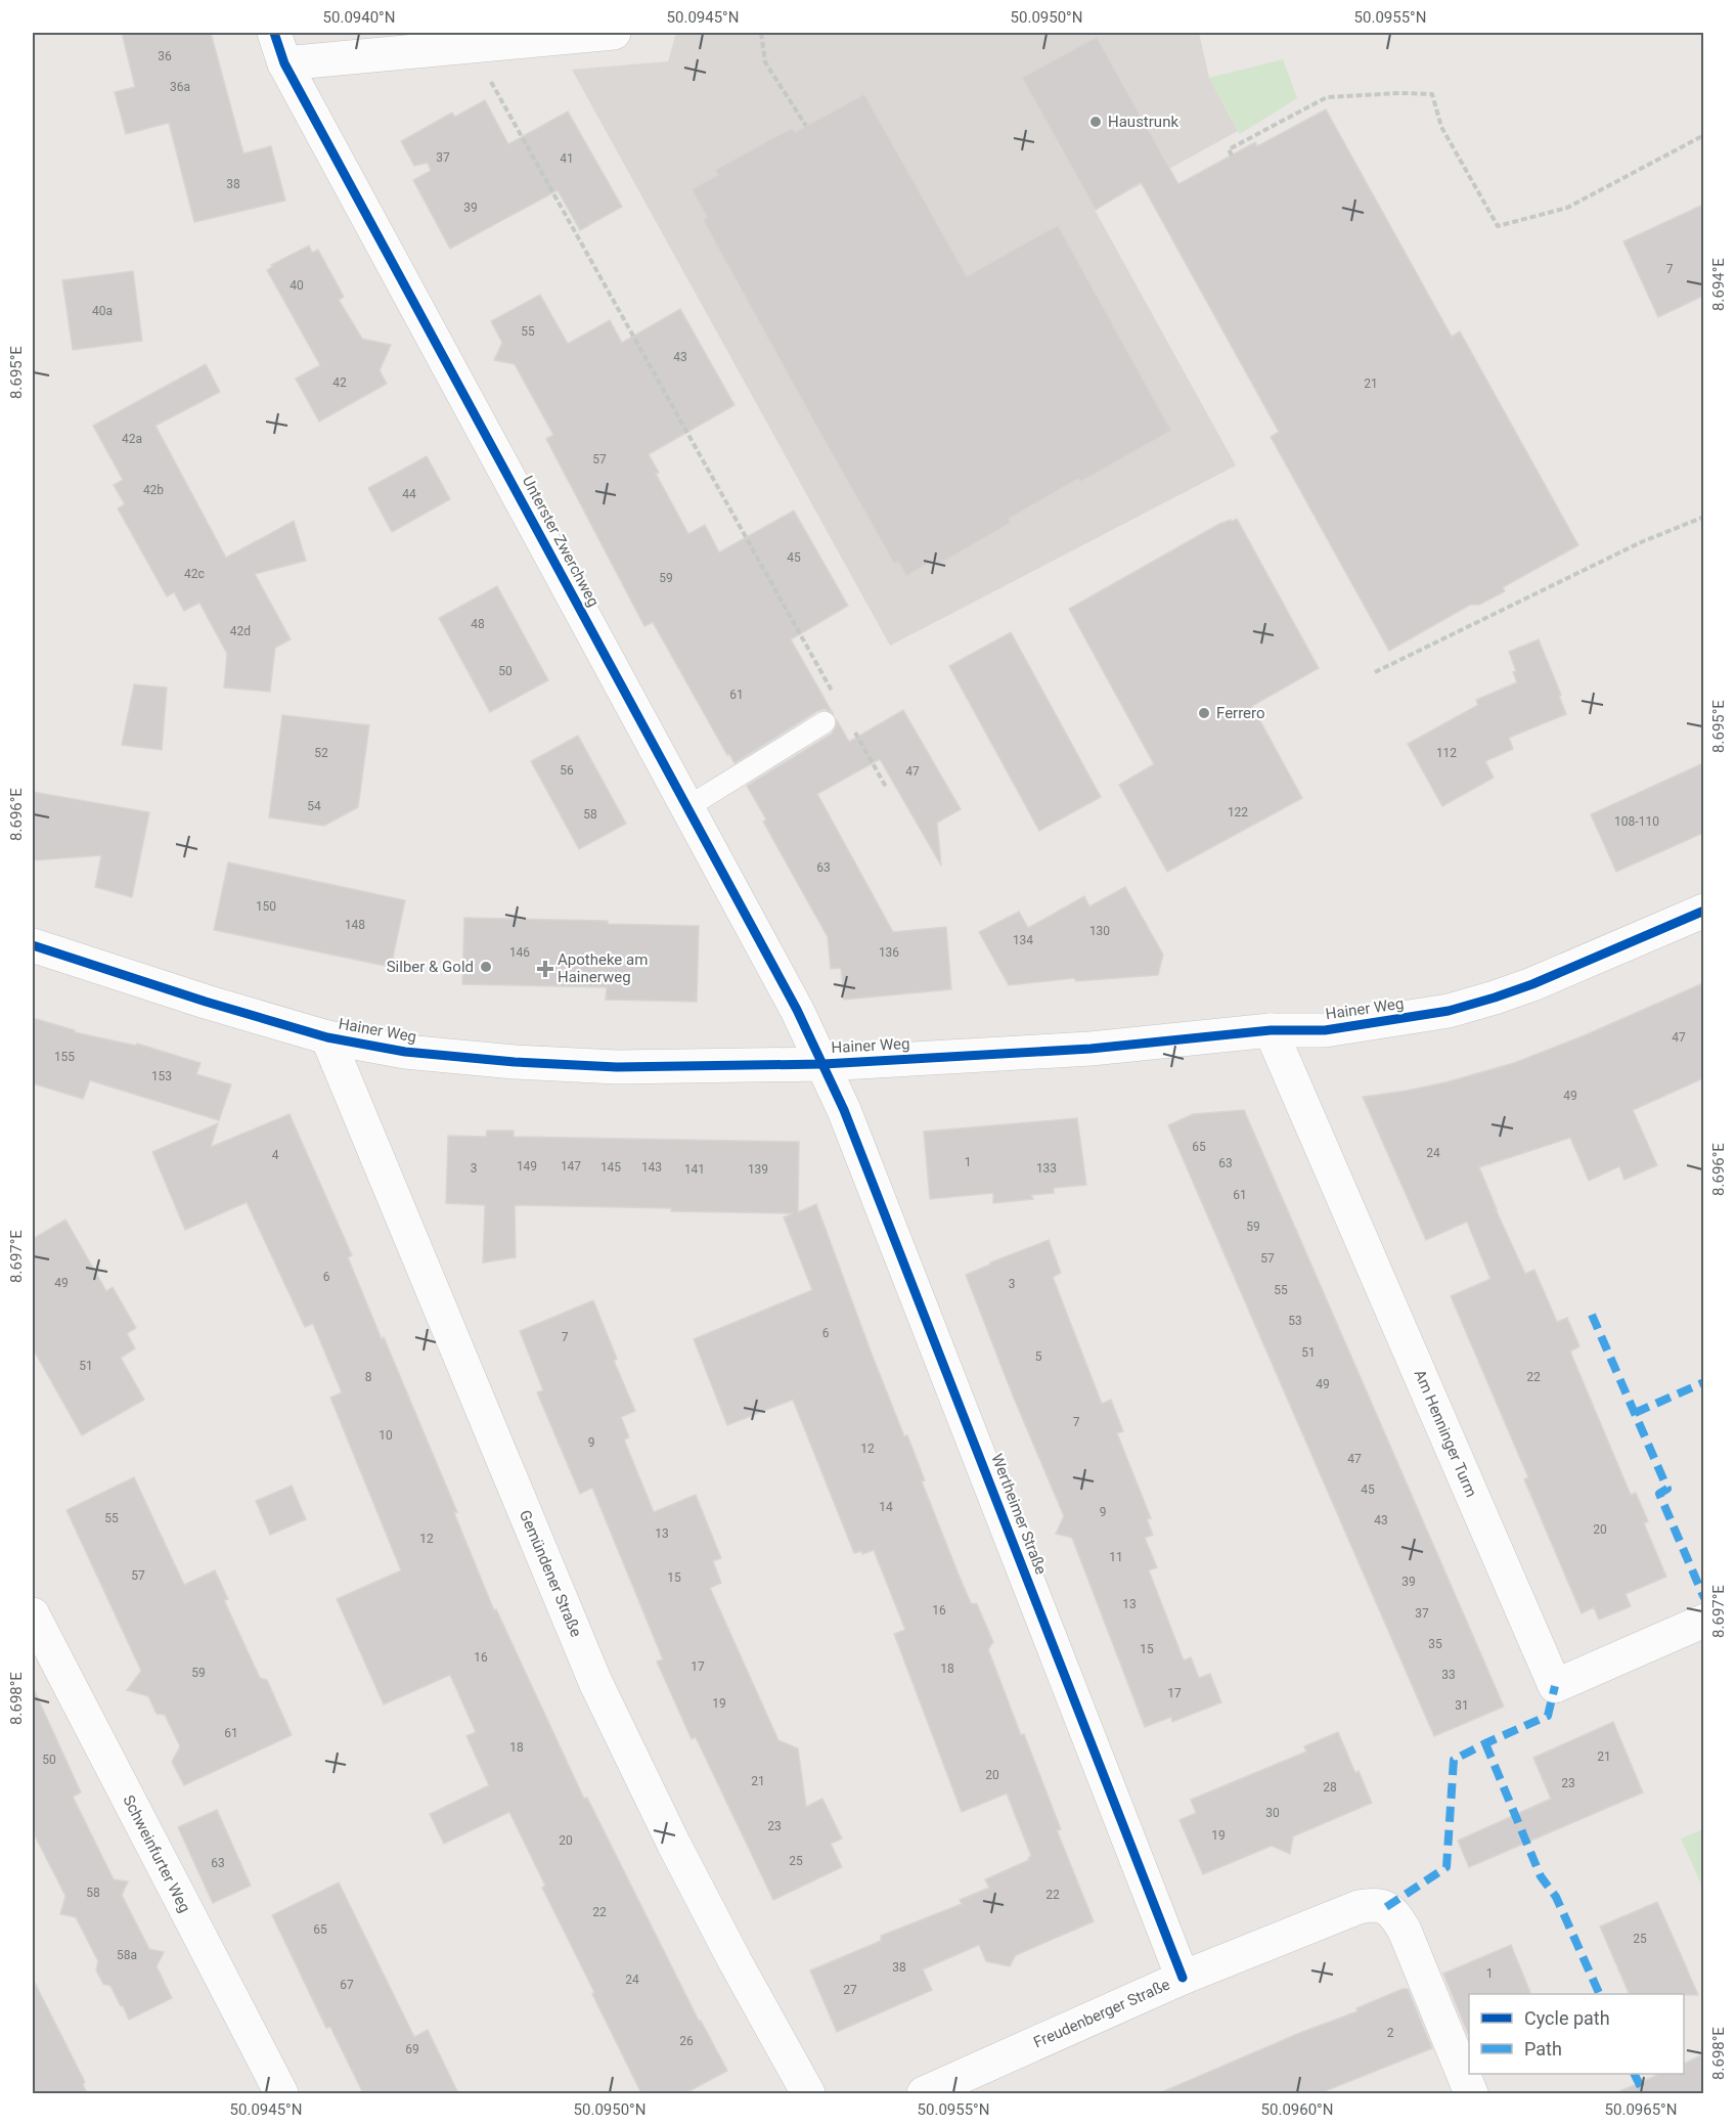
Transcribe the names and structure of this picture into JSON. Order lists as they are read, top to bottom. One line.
{"streets":{"street":["Unterster Zwerchweg","Hainer Weg","Am Henninger Turm","Wertheimer Straße","Gemündener Straße","Schweinfurter Weg","Freudenberger Straße"]},"crossings":[["Unterster Zwerchweg","Hainer Weg"],["Unterster Zwerchweg","Wertheimer Straße"],["Hainer Weg","Am Henninger Turm"],["Hainer Weg","Wertheimer Straße"],["Hainer Weg","Gemündener Straße"],["Wertheimer Straße","Freudenberger Straße"]],"places":{"other":["Haustrunk","Ferrero","Silber & Gold"],"health":["Apotheke am Hainerweg"]},"house_numbers":["36","36a","37","41","38","39","7","40","40a","55","43","42","21","42a","57","42b","44","45","42c","59","48","42d","50","61","52","112","56","47","54","122","58","108-110","63","150","148","130","134","146","136","47","155","153","49","65","24","4","1","63","149","147","145","143","3","133","141","139","61","59","57","6","49","3","55","53","6","7","51","5","51","8","22","49","7","10","9","12","47","45","14","9","55","43","20","13","12","11","57","15","39","13","16","37","35","15","16","17","18","59","33","17","19","31","61","18","21","50","20","21","23","28","30","23","19","20","25","63","58","22","22","65","25","58a","38","1","24","67","27","2","26","69"],"legend":["Cycle path","Path"],"coordinates":["50.0940°N","50.0945°N","50.0950°N","50.0955°N","8.694°E","8.695°E","8.696°E","8.697°E","8.698°E","50.0960°N","50.0965°N"]}
